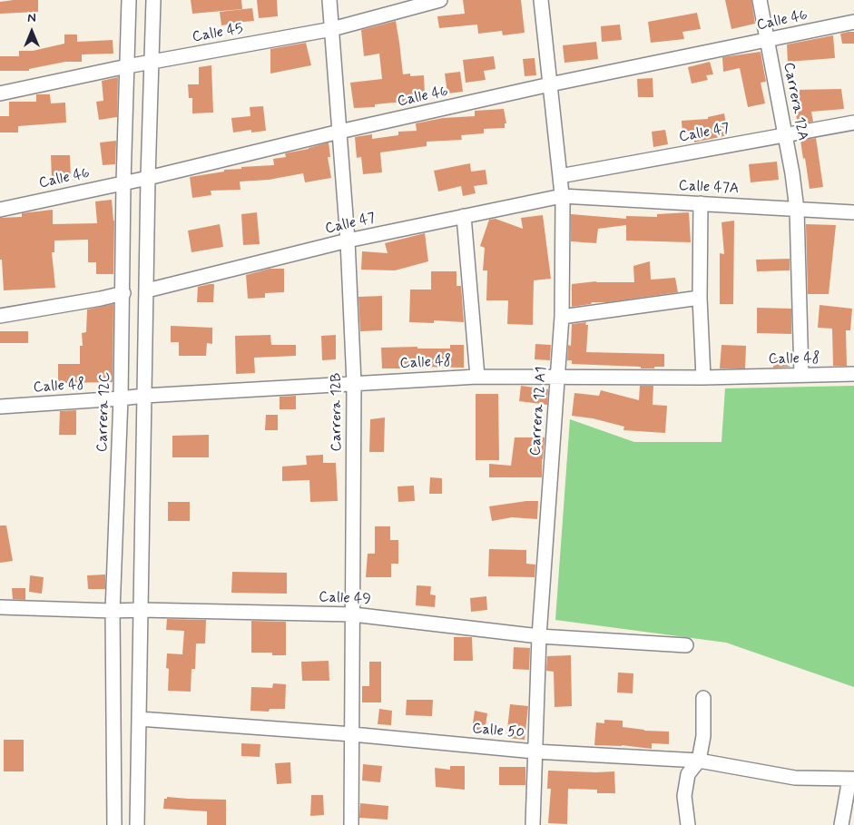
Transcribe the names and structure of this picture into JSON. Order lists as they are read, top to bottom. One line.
{"streets":{"street":["Calle 46","Calle 45","Carrera 12A","Calle 47","Calle 47A","Calle 48","Carrera 12 A1","Carrera 12C","Carrera 12B","Calle 49","Calle 50"]},"crossings":[["Calle 46","Carrera 12A"],["Calle 46","Carrera 12 A1"],["Calle 46","Carrera 12C"],["Calle 46","Carrera 12B"],["Calle 45","Carrera 12C"],["Calle 45","Carrera 12B"],["Carrera 12A","Calle 47"],["Carrera 12A","Calle 47A"],["Carrera 12A","Calle 48"],["Calle 47","Calle 47A"],["Calle 47","Carrera 12 A1"],["Calle 47","Carrera 12B"],["Calle 47A","Carrera 12 A1"],["Calle 48","Carrera 12 A1"],["Calle 48","Carrera 12C"],["Calle 48","Carrera 12B"],["Carrera 12 A1","Calle 49"],["Carrera 12 A1","Calle 50"],["Carrera 12C","Calle 49"],["Carrera 12B","Calle 49"],["Carrera 12B","Calle 50"]],"north":"top"}
